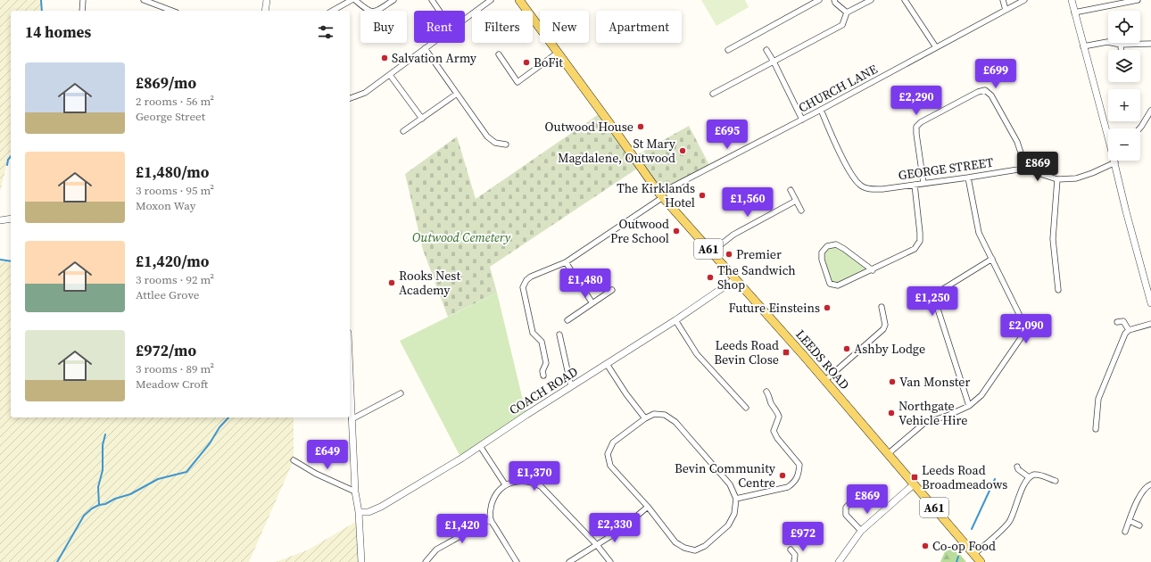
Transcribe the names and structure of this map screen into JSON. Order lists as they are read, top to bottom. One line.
{"streets":{"main road":["A61","LEEDS ROAD"],"street":["CHURCH LANE","GEORGE STREET","COACH ROAD"]},"crossings":[["CHURCH LANE","GEORGE STREET"],["CHURCH LANE","LEEDS ROAD"],["LEEDS ROAD","COACH ROAD"]],"parks":["Outwood Cemetery"],"places":{"other":["Salvation Army","BoFit","Outwood House","St Mary Magdalene, Outwood","The Kirklands Hotel","Outwood Pre School","Premier","The Sandwich Shop","Rooks Nest Academy","Future Einsteins","Ashby Lodge","Van Monster","Northgate Vehicle Hire","Bevin Community Centre","Co-op Food"],"transit":["Leeds Road Bevin Close","Leeds Road Broadmeadows"]},"page":{"map_buttons":["+","−"],"chip":["Buy","Rent","Filters","New","Apartment"],"heading":"14 homes","list":[{"name":"£869/mo","note":"2 rooms · 56 m² · George Street"},{"name":"£1,480/mo","note":"3 rooms · 95 m² · Moxon Way"},{"name":"£1,420/mo","note":"3 rooms · 92 m² · Attlee Grove"},{"name":"£972/mo","note":"3 rooms · 89 m² · Meadow Croft"}],"price":["£699","£2,290","£695","£869","£1,560","£1,480","£1,250","£2,090","£649","£1,370","£869","£2,330","£1,420","£972"]}}
